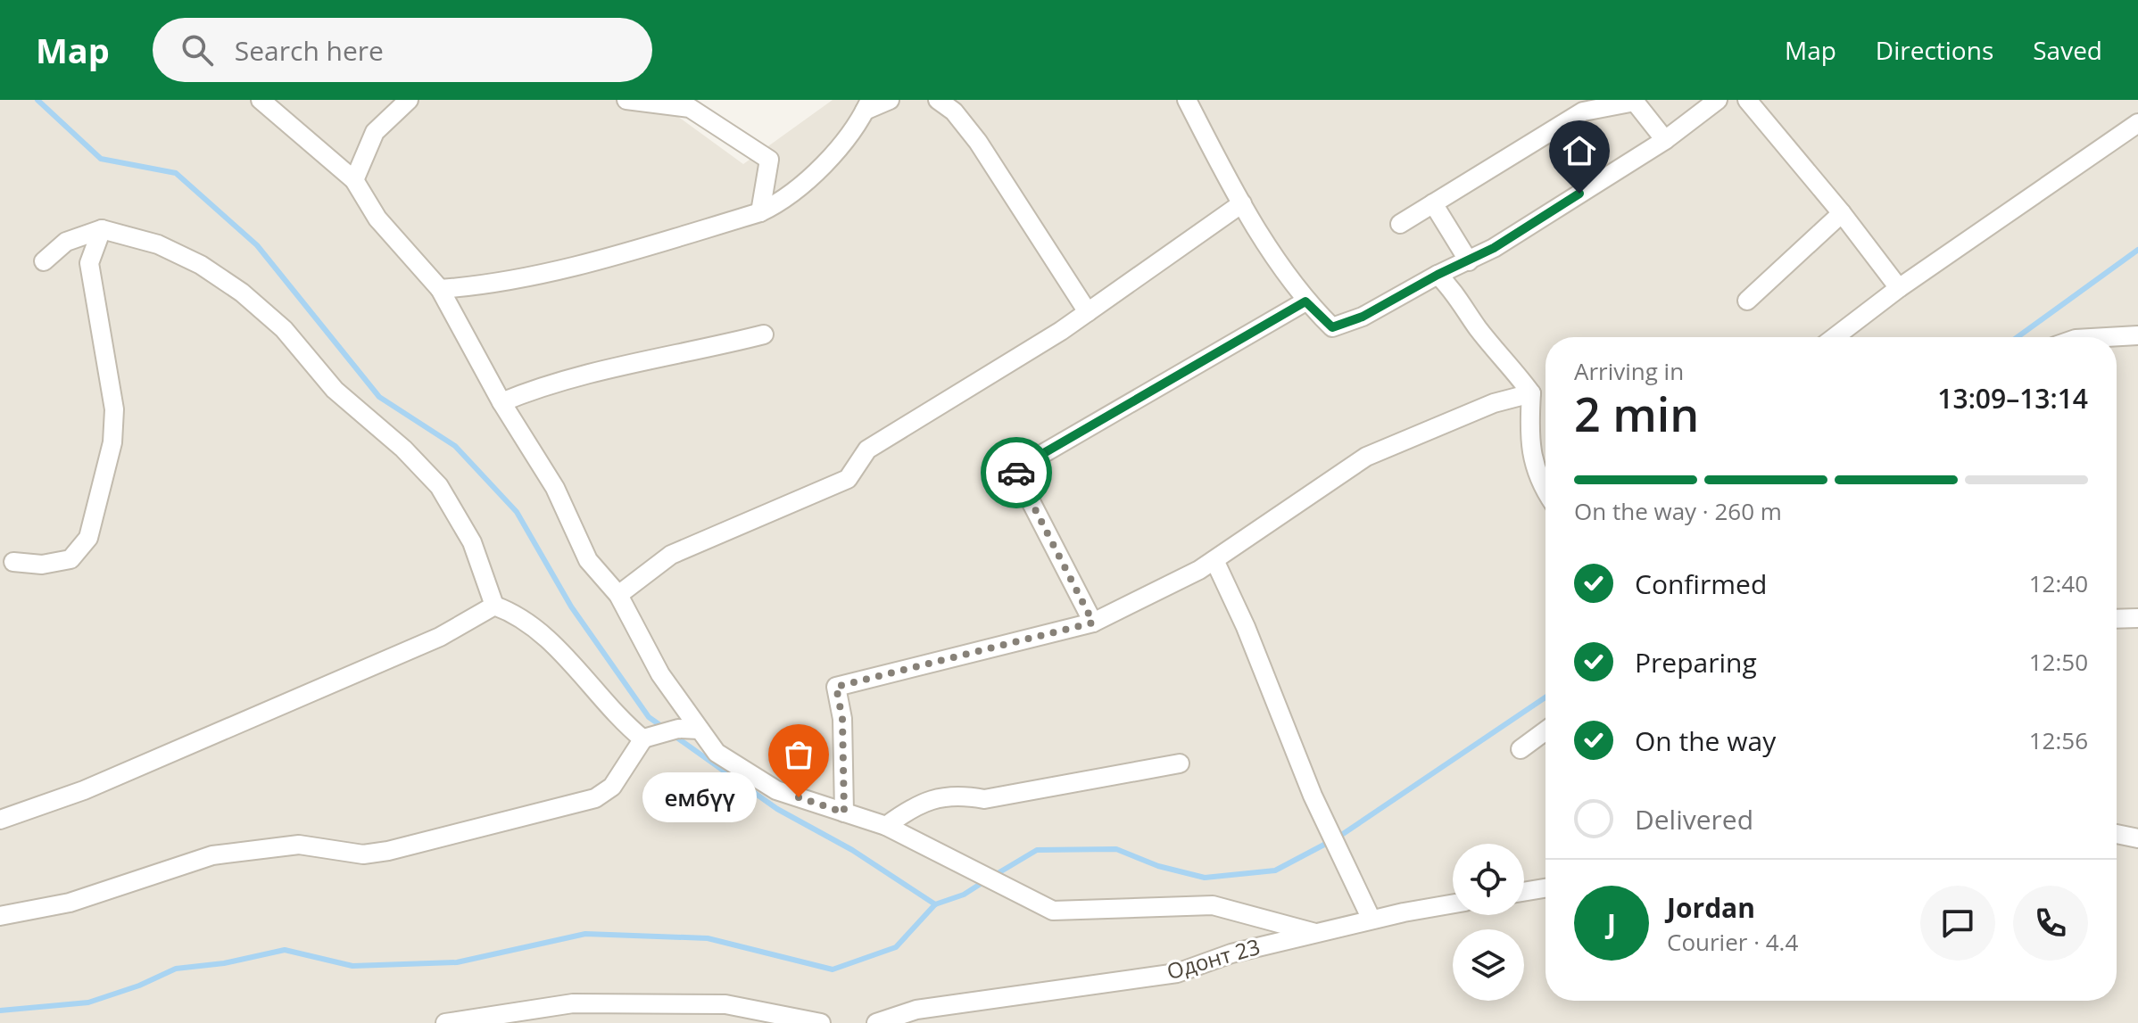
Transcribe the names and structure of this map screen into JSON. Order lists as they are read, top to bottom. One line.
{"streets":{"street":["Одонт 23"]},"places":["ембүү"],"page":{"header":"Map","search":"Search here","nav":["Map","Directions","Saved"],"heading":["2 min","Arriving in","13:09–13:14"],"panel":["Jordan","Courier · 4.4"],"bar":"On the way · 260 m","list":[["Confirmed","12:40"],["Preparing","12:50"],["On the way","12:56"],"Delivered"],"bubble":"ембүү","round":"J"}}
